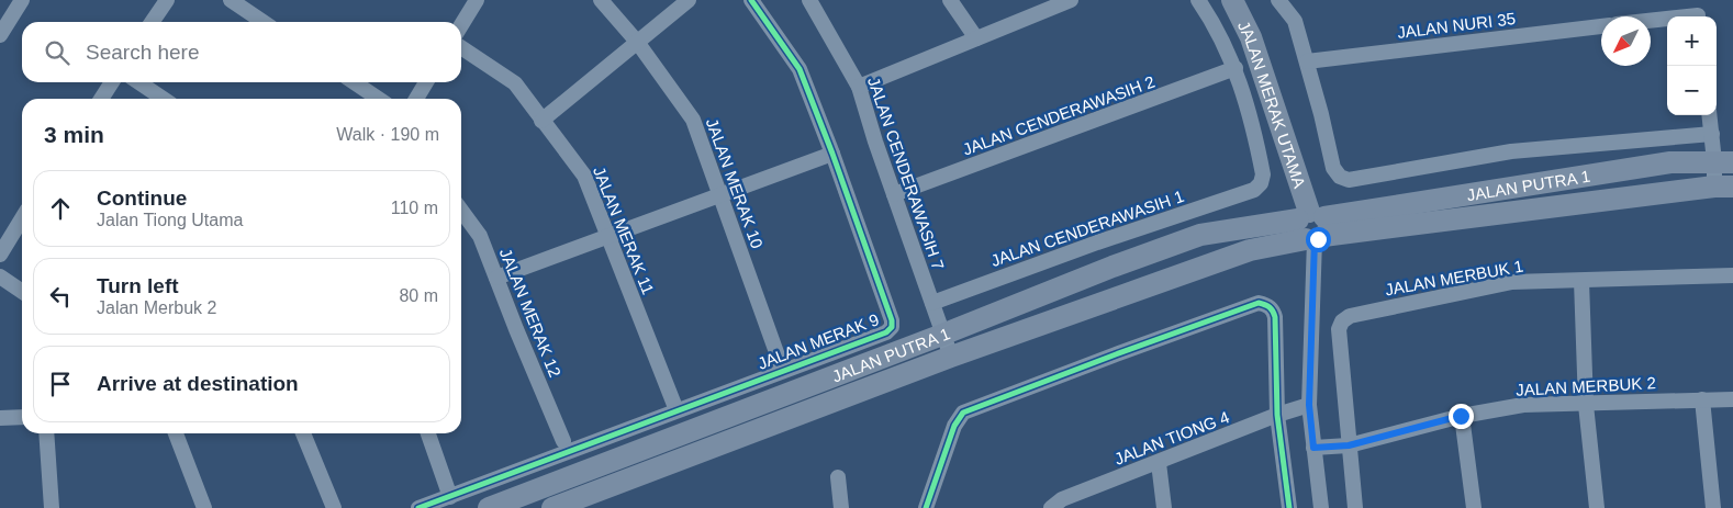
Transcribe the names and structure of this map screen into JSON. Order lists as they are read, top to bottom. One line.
{"streets":{"main road":["JALAN MERAK UTAMA","JALAN PUTRA 1"],"street":["JALAN NURI 35","JALAN CENDERAWASIH 2","JALAN CENDERAWASIH 7","JALAN MERAK 10","JALAN CENDERAWASIH 1","JALAN MERAK 11","JALAN MERBUK 1","JALAN MERAK 12","JALAN MERAK 9","JALAN MERBUK 2","JALAN TIONG 4"]},"crossings":[["JALAN MERAK UTAMA","JALAN PUTRA 1"],["JALAN CENDERAWASIH 2","JALAN CENDERAWASIH 7"],["JALAN CENDERAWASIH 2","JALAN CENDERAWASIH 1"],["JALAN CENDERAWASIH 7","JALAN PUTRA 1"],["JALAN CENDERAWASIH 7","JALAN CENDERAWASIH 1"],["JALAN MERAK 10","JALAN MERAK 9"],["JALAN MERAK 11","JALAN MERAK 9"],["JALAN MERBUK 1","JALAN MERBUK 2"]],"north":"bottom left","page":{"map_buttons":["+","−"],"search":"Search here","heading":["3 min","Walk · 190 m"],"list":[["Continue","Jalan Tiong Utama","110 m"],["Turn left","Jalan Merbuk 2","80 m"],"Arrive at destination"]}}
